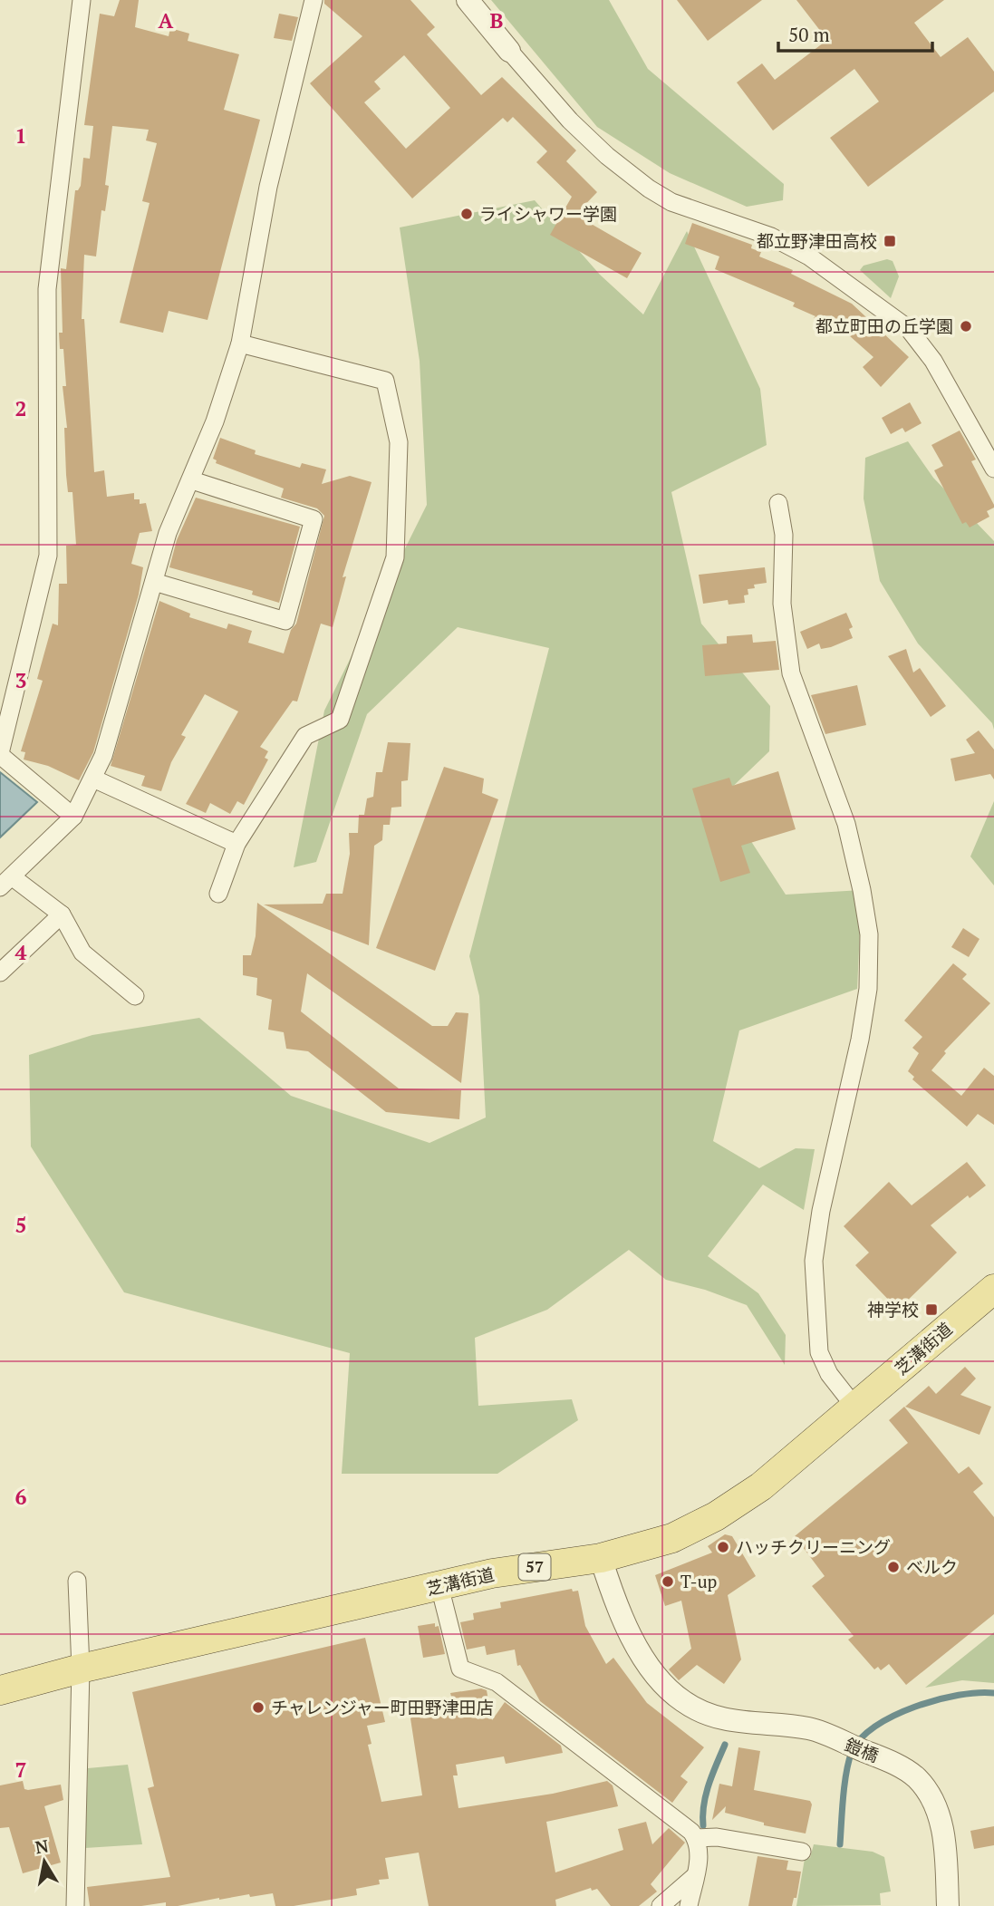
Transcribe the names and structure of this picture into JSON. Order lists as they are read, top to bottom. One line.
{"streets":{"main road":["芝溝街道","57"],"street":["鎧橋"]},"crossings":[["芝溝街道","鎧橋"]],"places":{"other":["ライシャワー学園","都立町田の丘学園","ハッチクリーニング","ベルク","T-up","チャレンジャー町田野津田店"],"transit":["都立野津田高校","神学校"]},"scale_bar":"50 m","north":"top","grid":{"columns":["A","B"],"rows":["1","2","3","4","5","6","7"]}}
